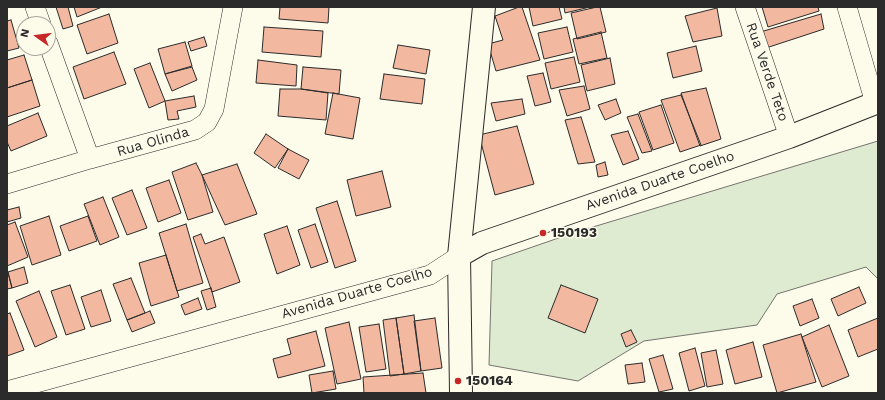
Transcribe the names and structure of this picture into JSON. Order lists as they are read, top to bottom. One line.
{"streets":{"main road":["Avenida Duarte Coelho"],"street":["Rua Verde Teto","Rua Olinda"]},"crossings":[["Rua Verde Teto","Avenida Duarte Coelho"]],"places":["150193","150164"],"north":"left"}
